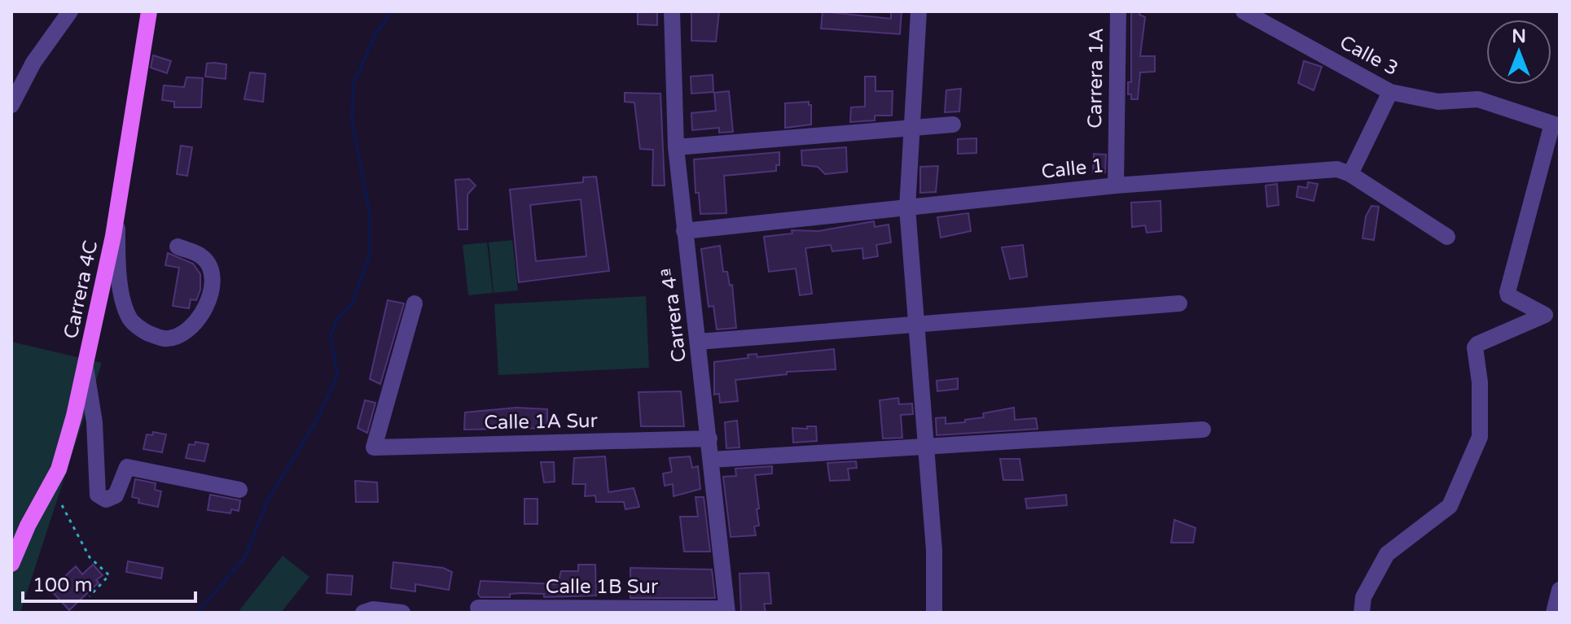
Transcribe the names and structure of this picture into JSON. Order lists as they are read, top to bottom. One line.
{"streets":{"main road":["Carrera 4C"],"street":["Calle 3","Carrera 1A","Calle 1","Carrera 4ª","Calle 1A Sur","Calle 1B Sur"]},"crossings":[["Carrera 1A","Calle 1"],["Calle 1","Carrera 4ª"],["Carrera 4ª","Calle 1A Sur"],["Carrera 4ª","Calle 1B Sur"]],"scale_bar":"100 m","north":"top"}
